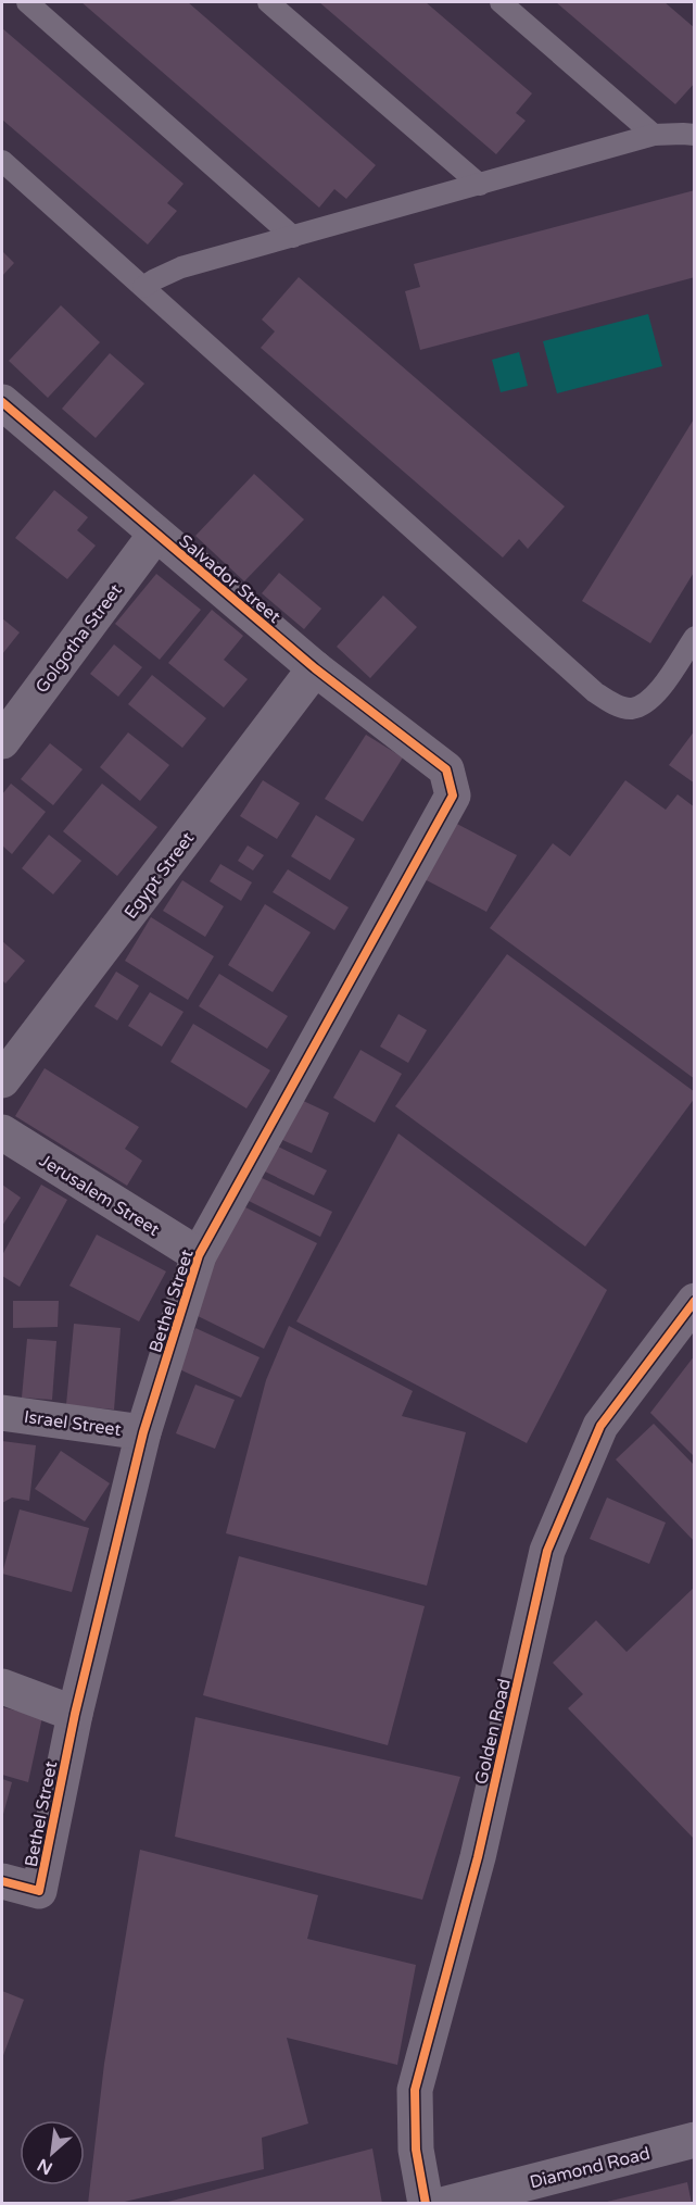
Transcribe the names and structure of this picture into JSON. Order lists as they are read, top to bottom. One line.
{"streets":{"street":["Salvador Street","Golgotha Street","Egypt Street","Jerusalem Street","Bethel Street","Israel Street","Golden Road","Diamond Road"]},"crossings":[["Salvador Street","Golgotha Street"],["Salvador Street","Egypt Street"],["Salvador Street","Bethel Street"],["Jerusalem Street","Bethel Street"],["Bethel Street","Israel Street"]],"north":"bottom left"}
